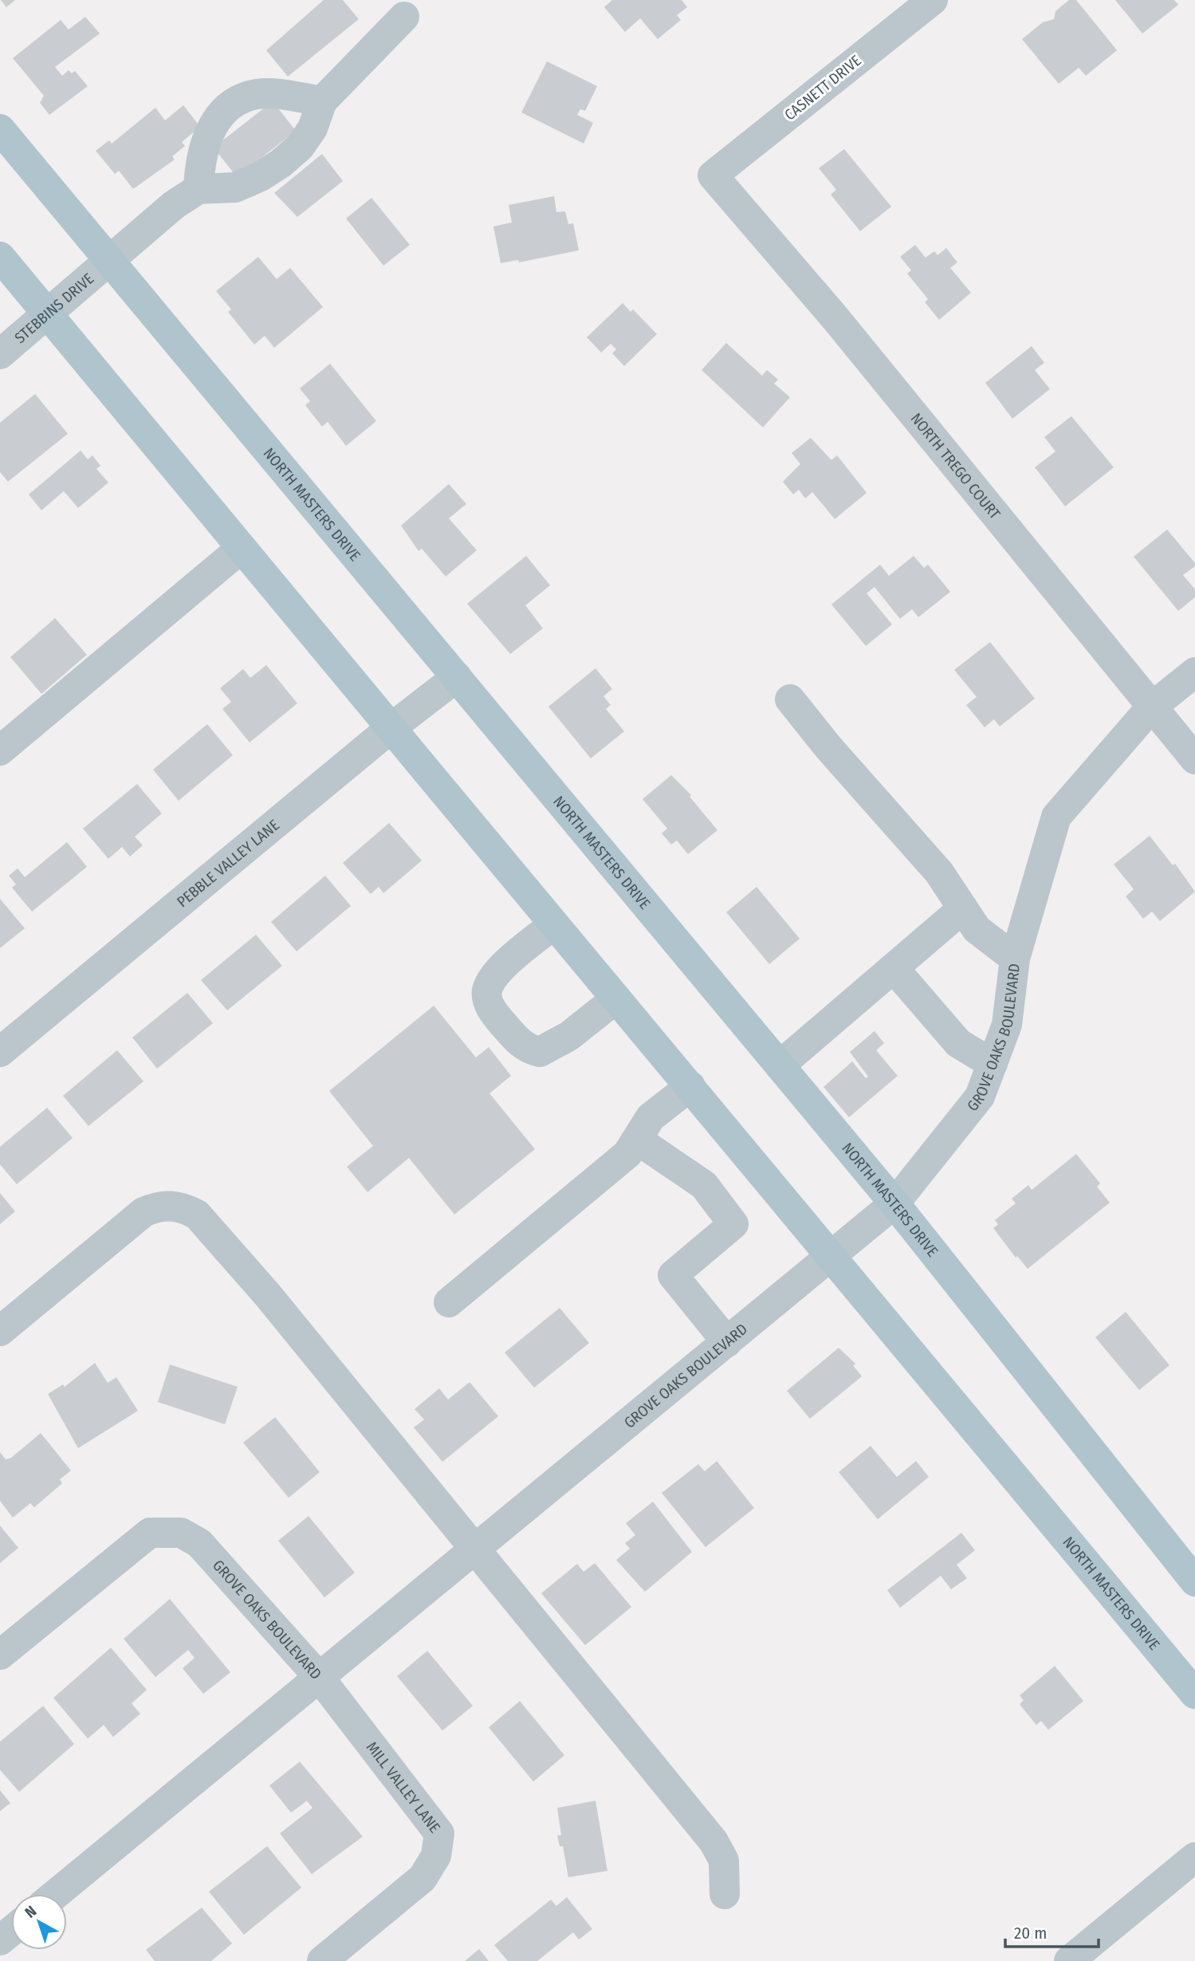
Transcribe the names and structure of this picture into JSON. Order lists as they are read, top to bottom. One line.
{"streets":{"main road":["NORTH MASTERS DRIVE"],"street":["CASNETT DRIVE","STEBBINS DRIVE","NORTH TREGO COURT","PEBBLE VALLEY LANE","GROVE OAKS BOULEVARD","MILL VALLEY LANE"]},"crossings":[["CASNETT DRIVE","NORTH TREGO COURT"],["STEBBINS DRIVE","NORTH MASTERS DRIVE"],["NORTH TREGO COURT","GROVE OAKS BOULEVARD"],["NORTH MASTERS DRIVE","PEBBLE VALLEY LANE"],["NORTH MASTERS DRIVE","GROVE OAKS BOULEVARD"],["GROVE OAKS BOULEVARD","MILL VALLEY LANE"]],"scale_bar":"20 m","north":"top left"}
